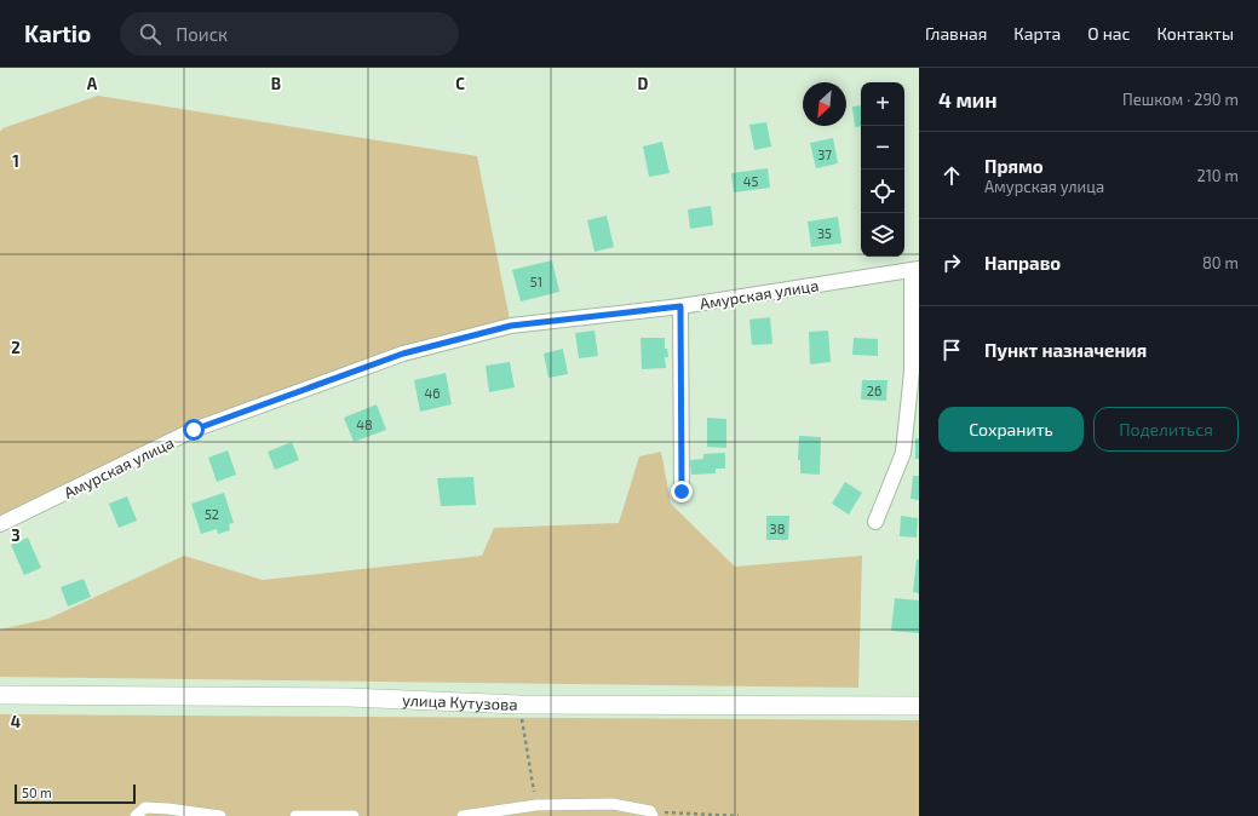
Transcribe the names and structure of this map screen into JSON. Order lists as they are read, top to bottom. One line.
{"streets":{"street":["Амурская улица","улица Кутузова"]},"house_numbers":["37","45","35","51","26","46","48","52","38"],"scale_bar":"50 m","north":"bottom left","page":{"header":"Kartio","search":"Поиск","nav":["Главная","Карта","О нас","Контакты"],"heading":["4 мин","Пешком · 290 m"],"map_buttons":["+","−"],"list":[["Прямо","Амурская улица","210 m"],["Направо","80 m"],"Пункт назначения"],"buttons":["Сохранить","Поделиться"],"scale":"50 m"},"grid":{"columns":["A","B","C","D"],"rows":["1","2","3","4"]}}
